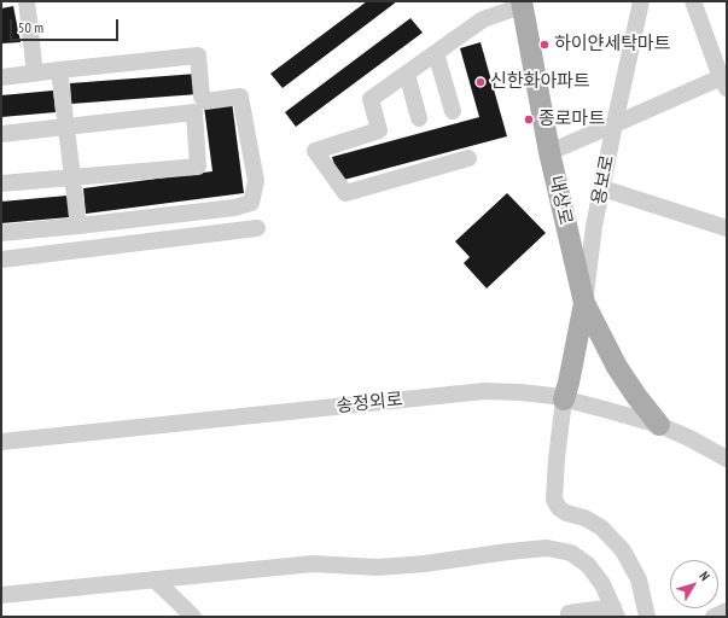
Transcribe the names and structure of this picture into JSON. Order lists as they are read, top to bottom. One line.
{"streets":{"main road":["내상로"],"street":["용보로","송정외로"]},"crossings":[["용보로","내상로"],["내상로","송정외로"]],"places":["하이얀세탁마트","신한화아파트","종로마트"],"scale_bar":"50 m","north":"top right"}
